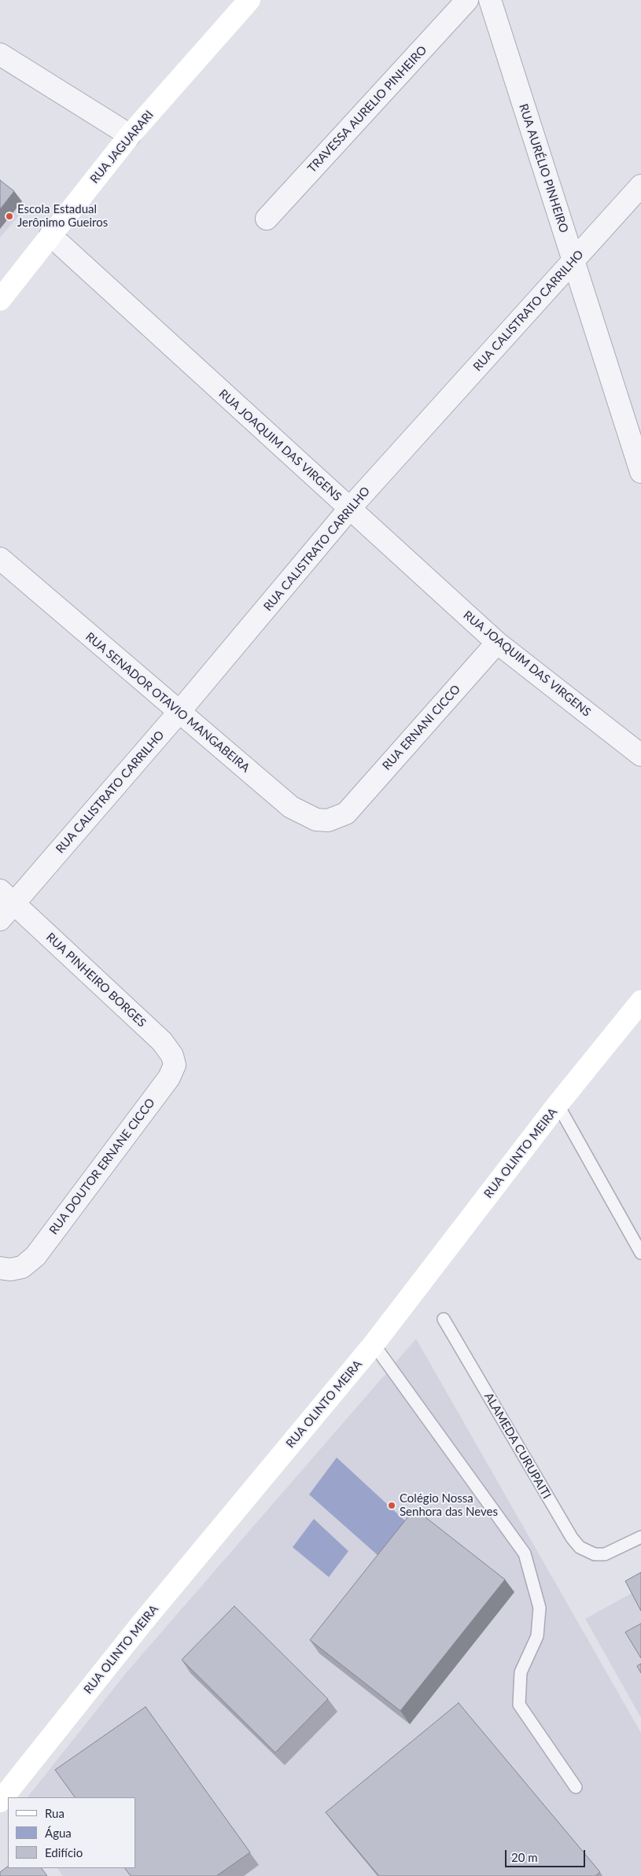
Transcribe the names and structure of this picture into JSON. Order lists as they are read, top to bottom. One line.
{"streets":{"main road":["RUA JAGUARARI","RUA OLINTO MEIRA"],"street":["TRAVESSA AURELIO PINHEIRO","RUA AURÉLIO PINHEIRO","RUA CALISTRATO CARRILHO","RUA JOAQUIM DAS VIRGENS","RUA SENADOR OTAVIO MANGABEIRA","RUA ERNANI CICCO","RUA PINHEIRO BORGES","RUA DOUTOR ERNANE CICCO"],"lane":["ALAMEDA CURUPAITI"]},"crossings":[["RUA JAGUARARI","RUA JOAQUIM DAS VIRGENS"],["RUA AURÉLIO PINHEIRO","RUA CALISTRATO CARRILHO"],["RUA CALISTRATO CARRILHO","RUA JOAQUIM DAS VIRGENS"],["RUA CALISTRATO CARRILHO","RUA SENADOR OTAVIO MANGABEIRA"],["RUA CALISTRATO CARRILHO","RUA PINHEIRO BORGES"],["RUA JOAQUIM DAS VIRGENS","RUA ERNANI CICCO"],["RUA SENADOR OTAVIO MANGABEIRA","RUA ERNANI CICCO"],["RUA PINHEIRO BORGES","RUA DOUTOR ERNANE CICCO"]],"places":["Escola Estadual Jerônimo Gueiros","Colégio Nossa Senhora das Neves"],"legend":["Rua","Água","Edifício"],"scale_bar":"20 m"}
